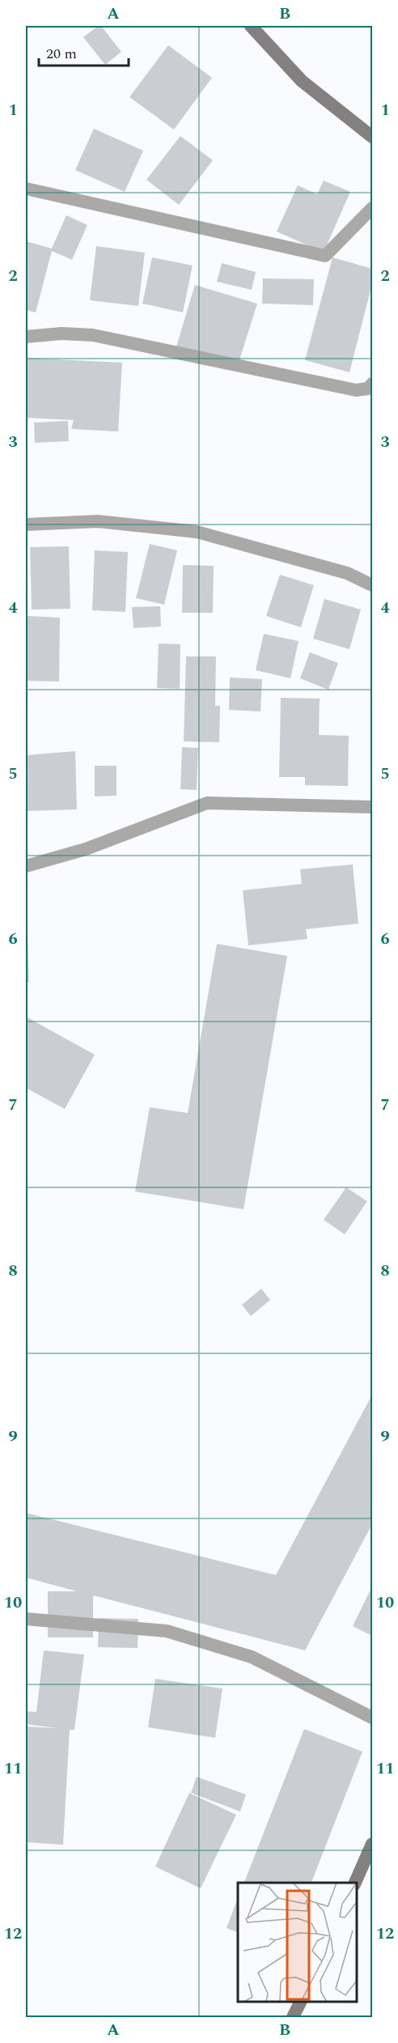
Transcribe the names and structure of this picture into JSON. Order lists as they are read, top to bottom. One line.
{"scale_bar":"20 m","grid":{"columns":["A","B"],"rows":["1","2","3","4","5","6","7","8","9","10","11","12"]}}
